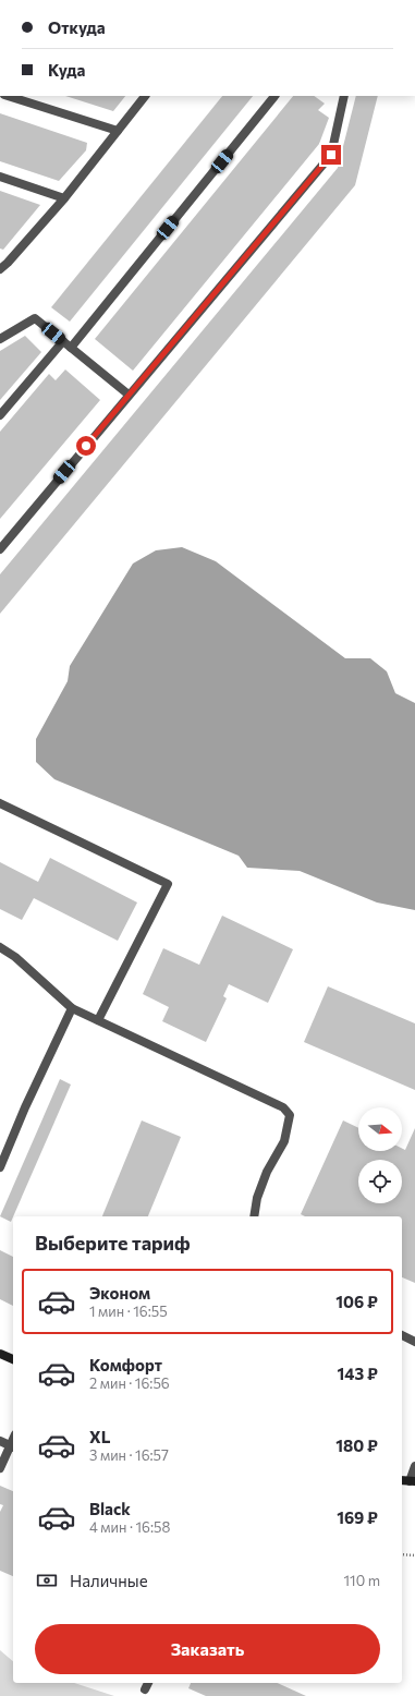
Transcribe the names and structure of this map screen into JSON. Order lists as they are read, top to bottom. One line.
{"north":"right","page":{"banner":["Откуда","Куда"],"heading":"Выберите тариф","list":[{"name":"Эконом","note":"1 мин · 16:55","value":"106 ₽"},{"name":"Комфорт","note":"2 мин · 16:56","value":"143 ₽"},{"name":"XL","note":"3 мин · 16:57","value":"180 ₽"},{"name":"Black","note":"4 мин · 16:58","value":"169 ₽"}],"pay":["Наличные","110 m"],"buttons":"Заказать"}}
